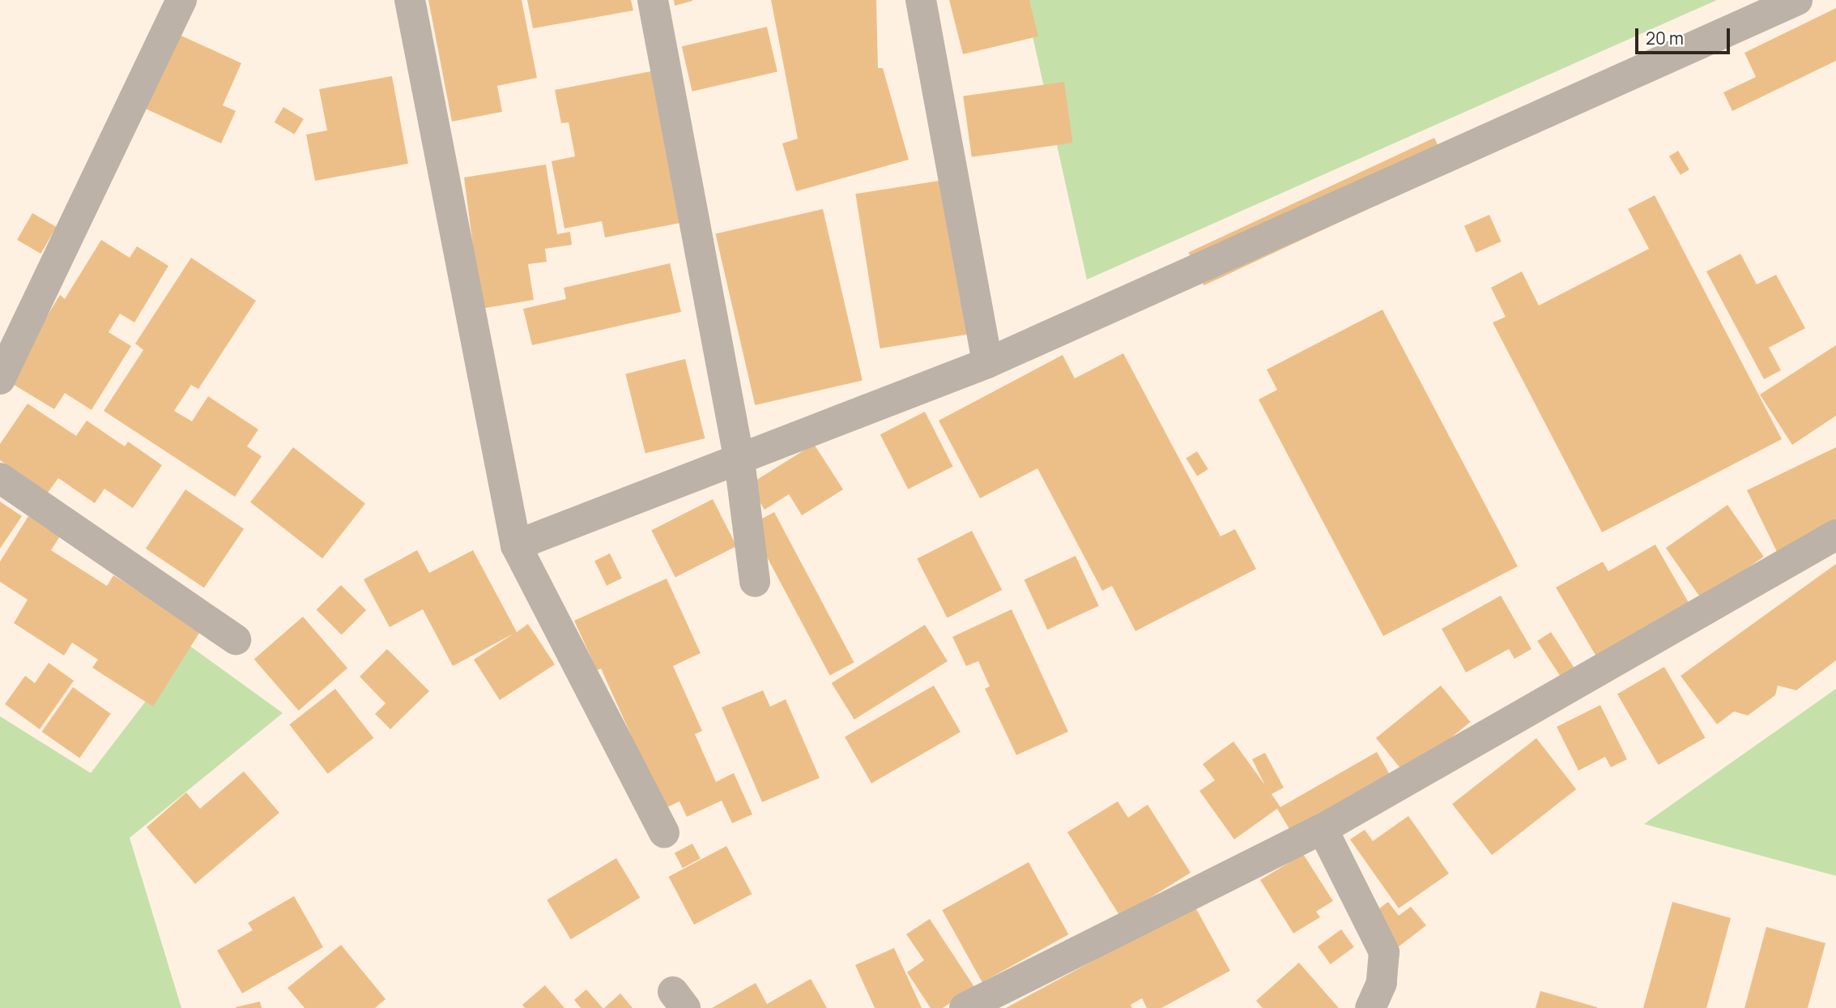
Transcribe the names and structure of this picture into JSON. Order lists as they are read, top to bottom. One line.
{"scale_bar":"20 m"}
